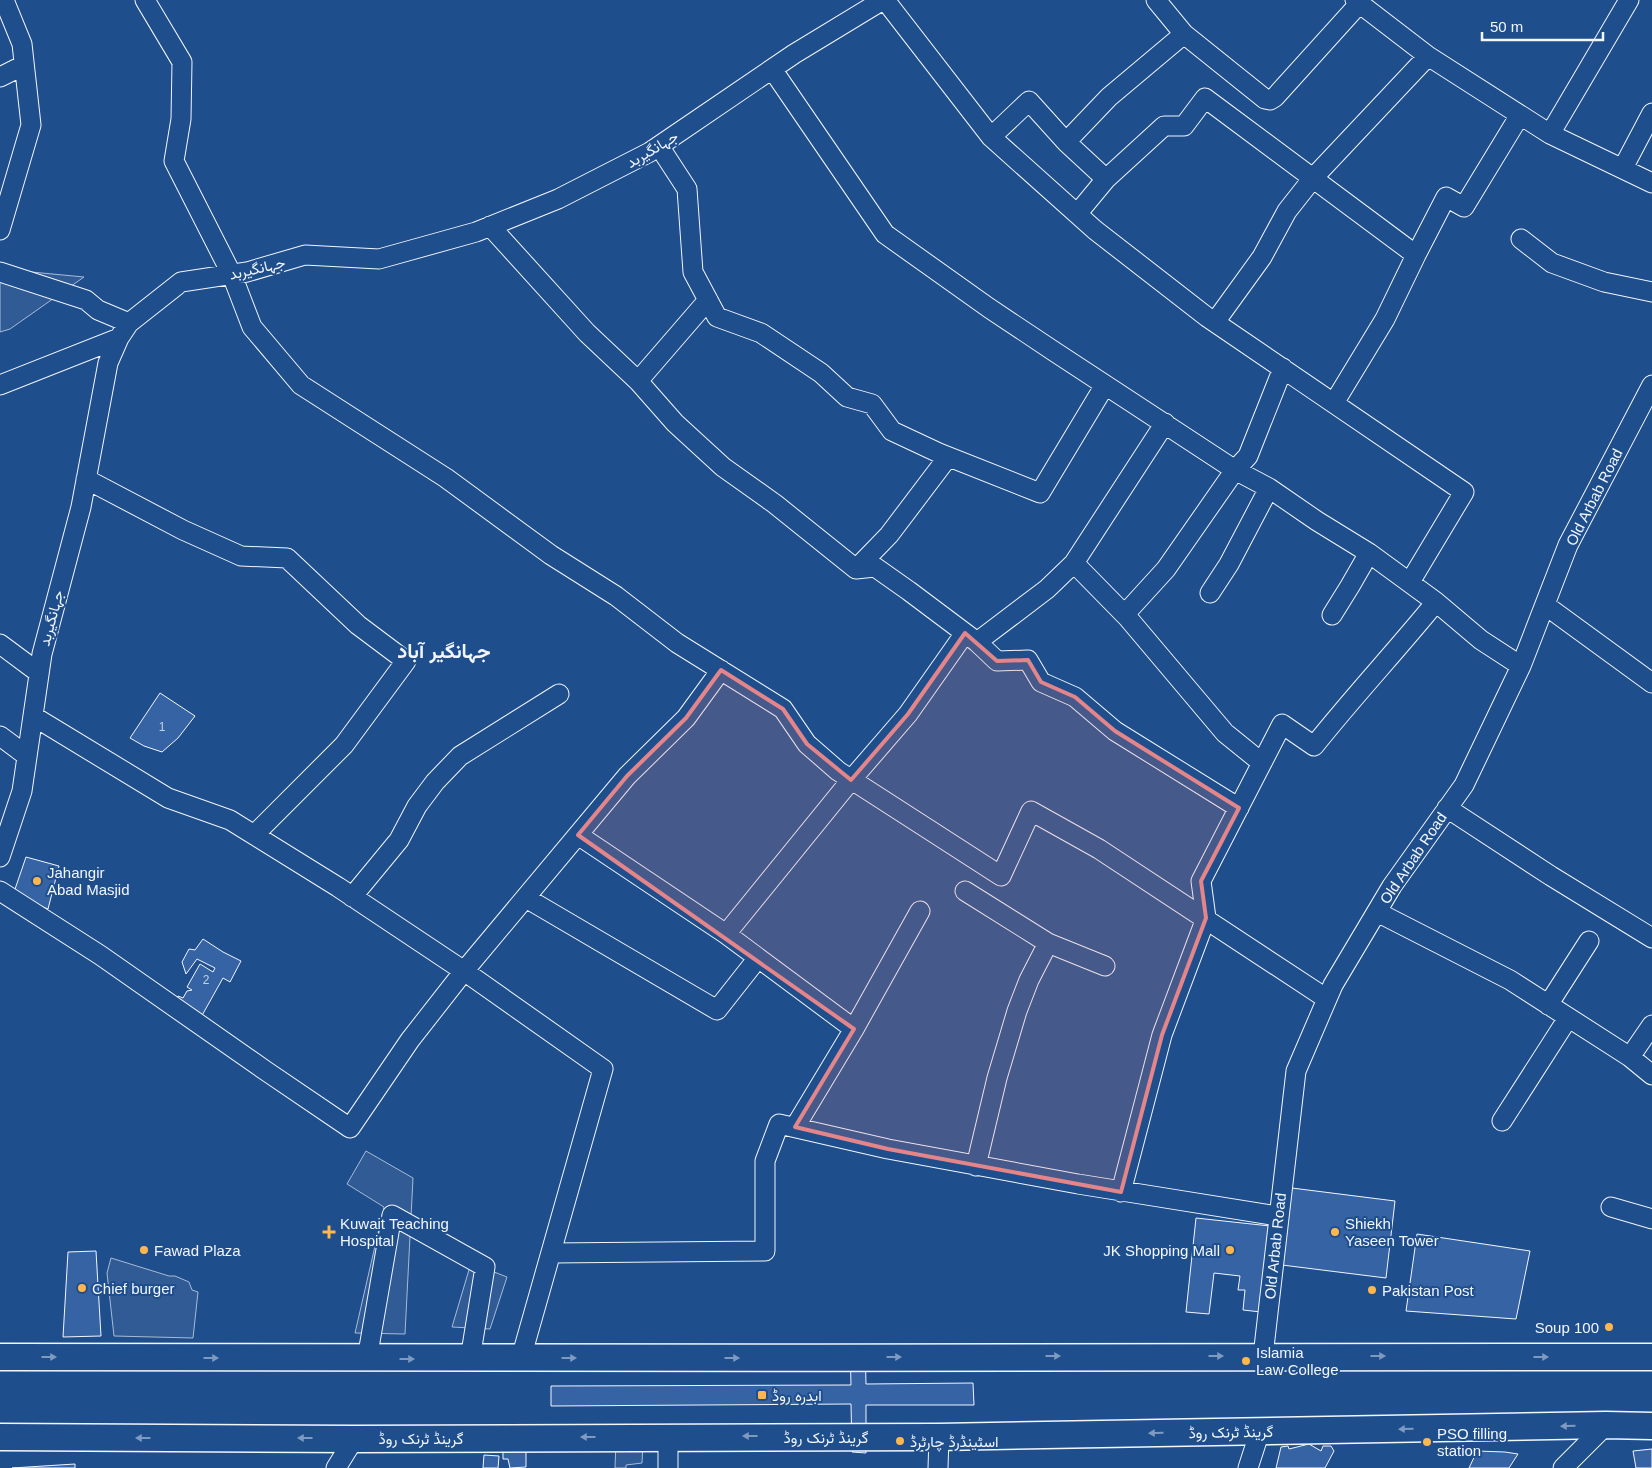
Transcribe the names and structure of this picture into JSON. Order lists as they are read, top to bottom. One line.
{"streets":{"highway":["گرینڈ ٹرنک روڈ"],"street":["جہانگیربد","Old Arbab Road"]},"districts":["جہانگیر آباد"],"places":{"other":["Jahangir Abad Masjid","Shiekh Yaseen Tower","Fawad Plaza","JK Shopping Mall","Chief burger","Pakistan Post","Soup 100","Islamia Law College","اسٹینڈرڈ چارٹرڈ","PSO filling station"],"health":["Kuwait Teaching Hospital"],"transit":["ابدرہ روڈ"]},"house_numbers":["1","2"],"scale_bar":"50 m"}
